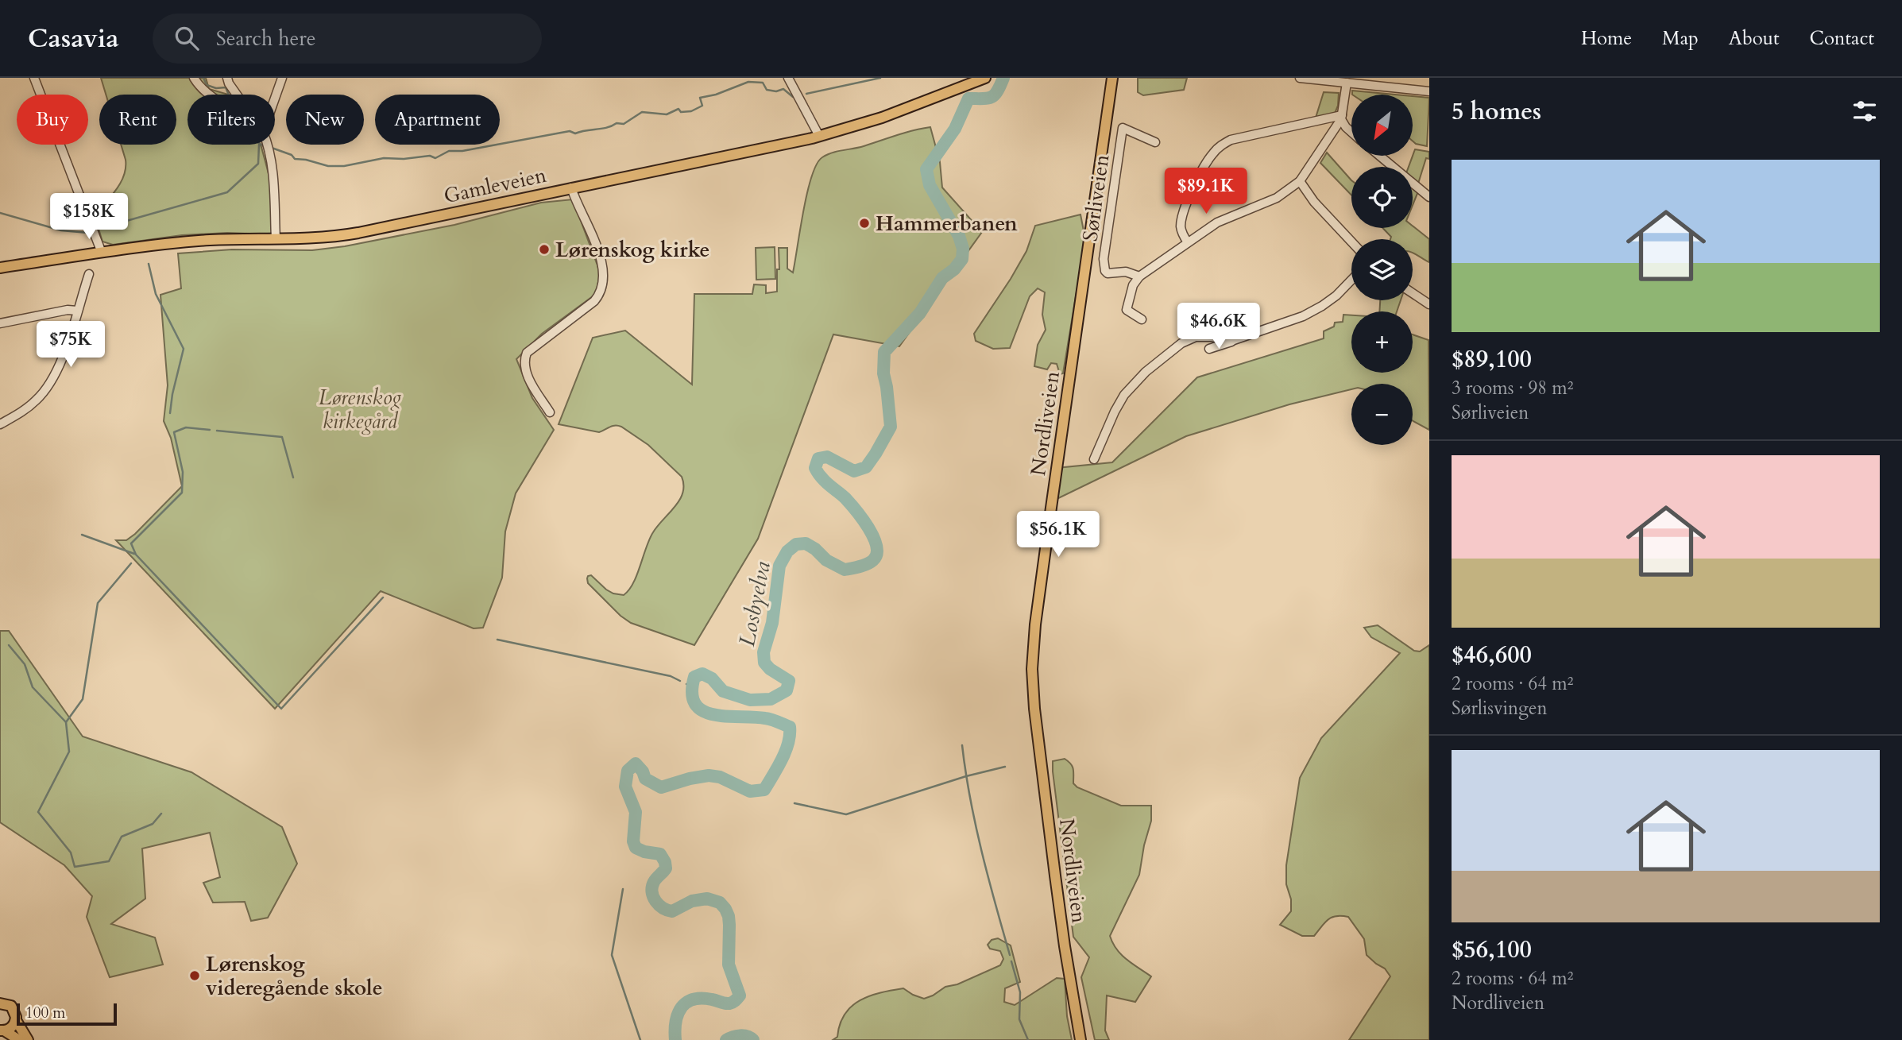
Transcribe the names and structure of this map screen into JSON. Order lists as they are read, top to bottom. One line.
{"streets":{"main road":["Gamleveien","Nordliveien"],"street":["Sørliveien"]},"water":["Losbyelva"],"parks":["Lørenskog kirkegård"],"places":["Hammerbanen","Lørenskog kirke","Lørenskog videregående skole"],"scale_bar":"100 m","north":"bottom left","page":{"header":"Casavia","search":"Search here","nav":["Home","Map","About","Contact"],"heading":"5 homes","map_buttons":["+","−"],"chip":["Buy","Rent","Filters","New","Apartment"],"list":[{"name":"$89,100","note":"3 rooms · 98 m² · Sørliveien"},{"name":"$46,600","note":"2 rooms · 64 m² · Sørlisvingen"},{"name":"$56,100","note":"2 rooms · 64 m² · Nordliveien"}],"price":["$89.1K","$158K","$46.6K","$75K","$56.1K"],"scale":"100 m"}}
